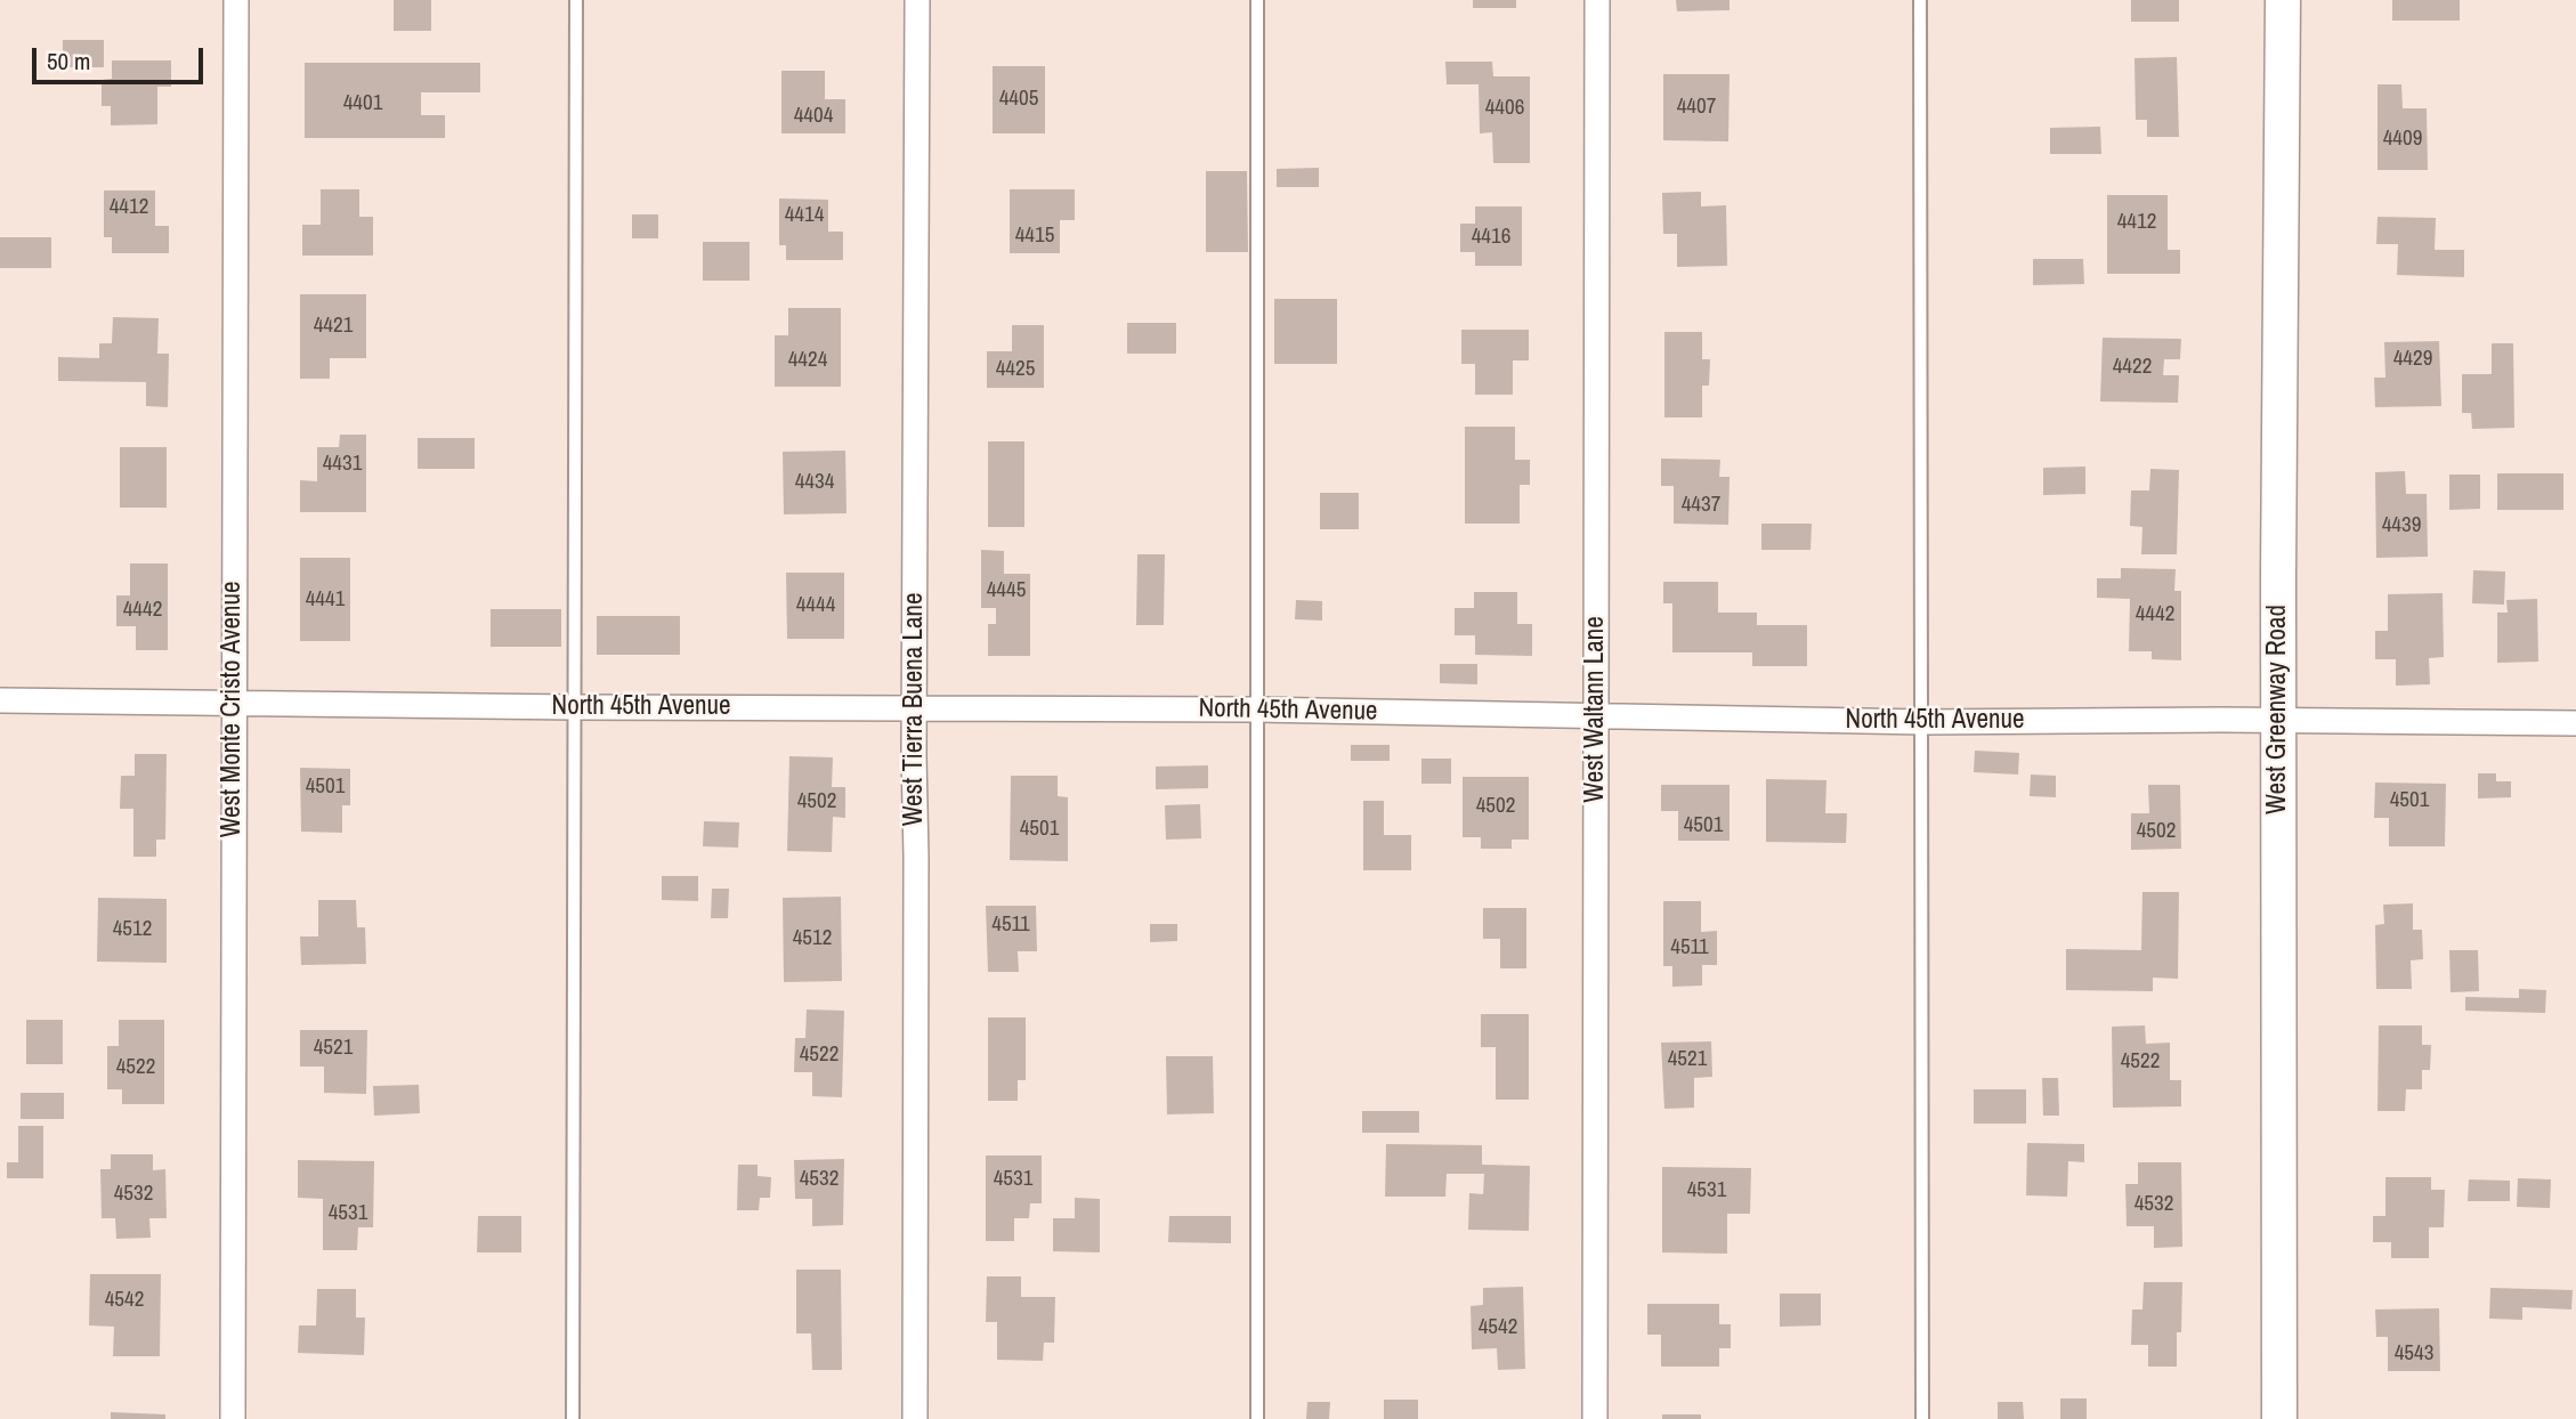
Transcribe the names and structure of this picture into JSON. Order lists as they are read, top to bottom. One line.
{"streets":{"main road":["West Greenway Road"],"street":["North 45th Avenue","West Monte Cristo Avenue","West Tierra Buena Lane","West Waltann Lane"]},"crossings":[["North 45th Avenue","West Monte Cristo Avenue"],["North 45th Avenue","West Tierra Buena Lane"],["North 45th Avenue","West Waltann Lane"],["North 45th Avenue","West Greenway Road"]],"house_numbers":["4405","4401","4407","4406","4404","4409","4412","4414","4412","4415","4416","4421","4429","4424","4422","4425","4431","4434","4437","4439","4445","4441","4444","4442","4442","4501","4501","4502","4502","4501","4501","4502","4511","4512","4512","4511","4521","4522","4521","4522","4522","4532","4531","4531","4532","4532","4531","4542","4542","4543"],"scale_bar":"50 m"}
